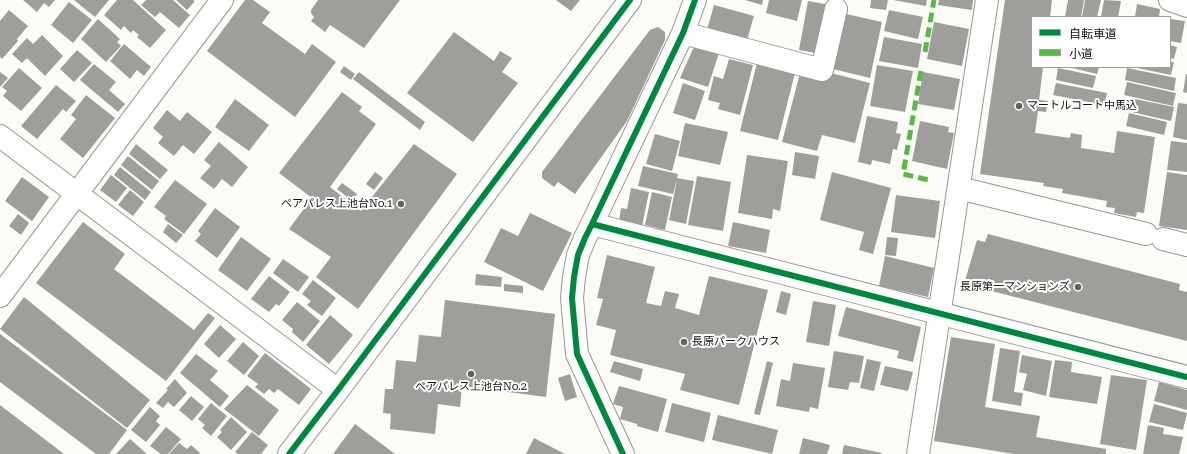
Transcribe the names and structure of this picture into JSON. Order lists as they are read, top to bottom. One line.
{"places":["マートルコート中馬込","ペアパレス上池台No.1","長原第一マンションズ","長原パークハウス","ペアパレス上池台No.2"],"legend":["自転車道","小道"]}
